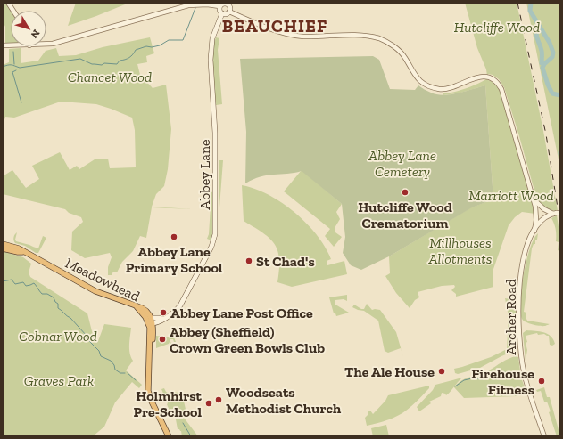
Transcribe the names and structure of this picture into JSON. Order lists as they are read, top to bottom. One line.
{"streets":{"highway":["Meadowhead"],"main road":["Abbey Lane"],"street":["Archer Road"]},"crossings":[["Abbey Lane","Meadowhead"]],"districts":["BEAUCHIEF"],"parks":["Hutcliffe Wood","Chancet Wood","Abbey Lane Cemetery","Marriott Wood","Millhouses Allotments","Cobnar Wood","Graves Park"],"places":["Hutcliffe Wood Crematorium","Abbey Lane Primary School","St Chad's","Abbey Lane Post Office","Abbey (Sheffield) Crown Green Bowls Club","The Ale House","Firehouse Fitness","Woodseats Methodist Church","Holmhirst Pre-School"],"north":"bottom right"}
